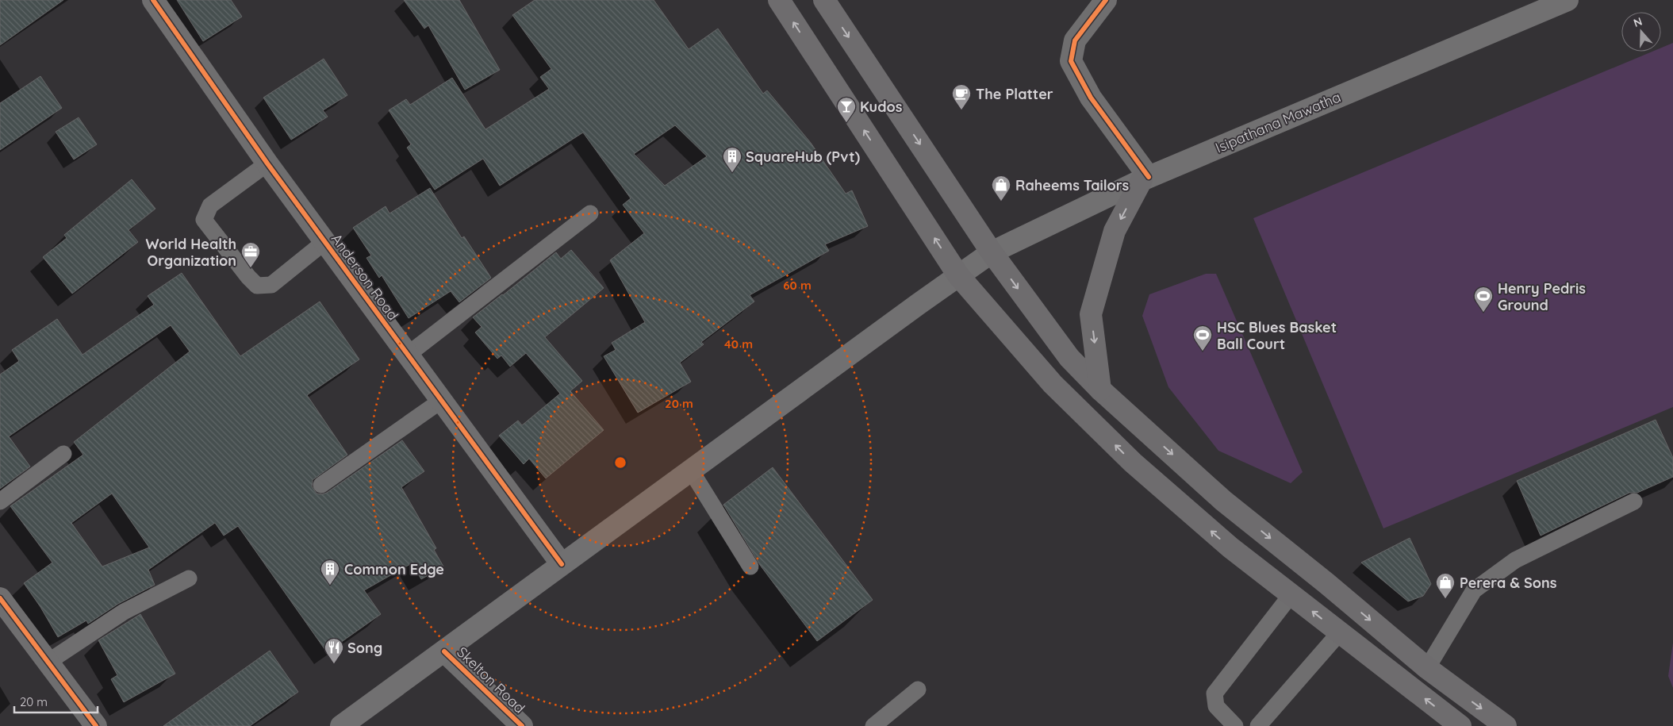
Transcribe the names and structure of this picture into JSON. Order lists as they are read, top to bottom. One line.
{"streets":{"main road":["Isipathana Mawatha"],"street":["Anderson Road","Skelton Road"]},"crossings":[["Isipathana Mawatha","Anderson Road"],["Isipathana Mawatha","Skelton Road"]],"places":{"cafe":["The Platter"],"bar":["Kudos"],"building":["SquareHub (Pvt)","Common Edge"],"shop":["Raheems Tailors","Perera & Sons"],"office":["World Health Organization"],"sports":["Henry Pedris Ground","HSC Blues Basket Ball Court"],"restaurant":["Song"]},"scale_bar":"20 m","north":"top","rings":["60 m","40 m","20 m"]}
